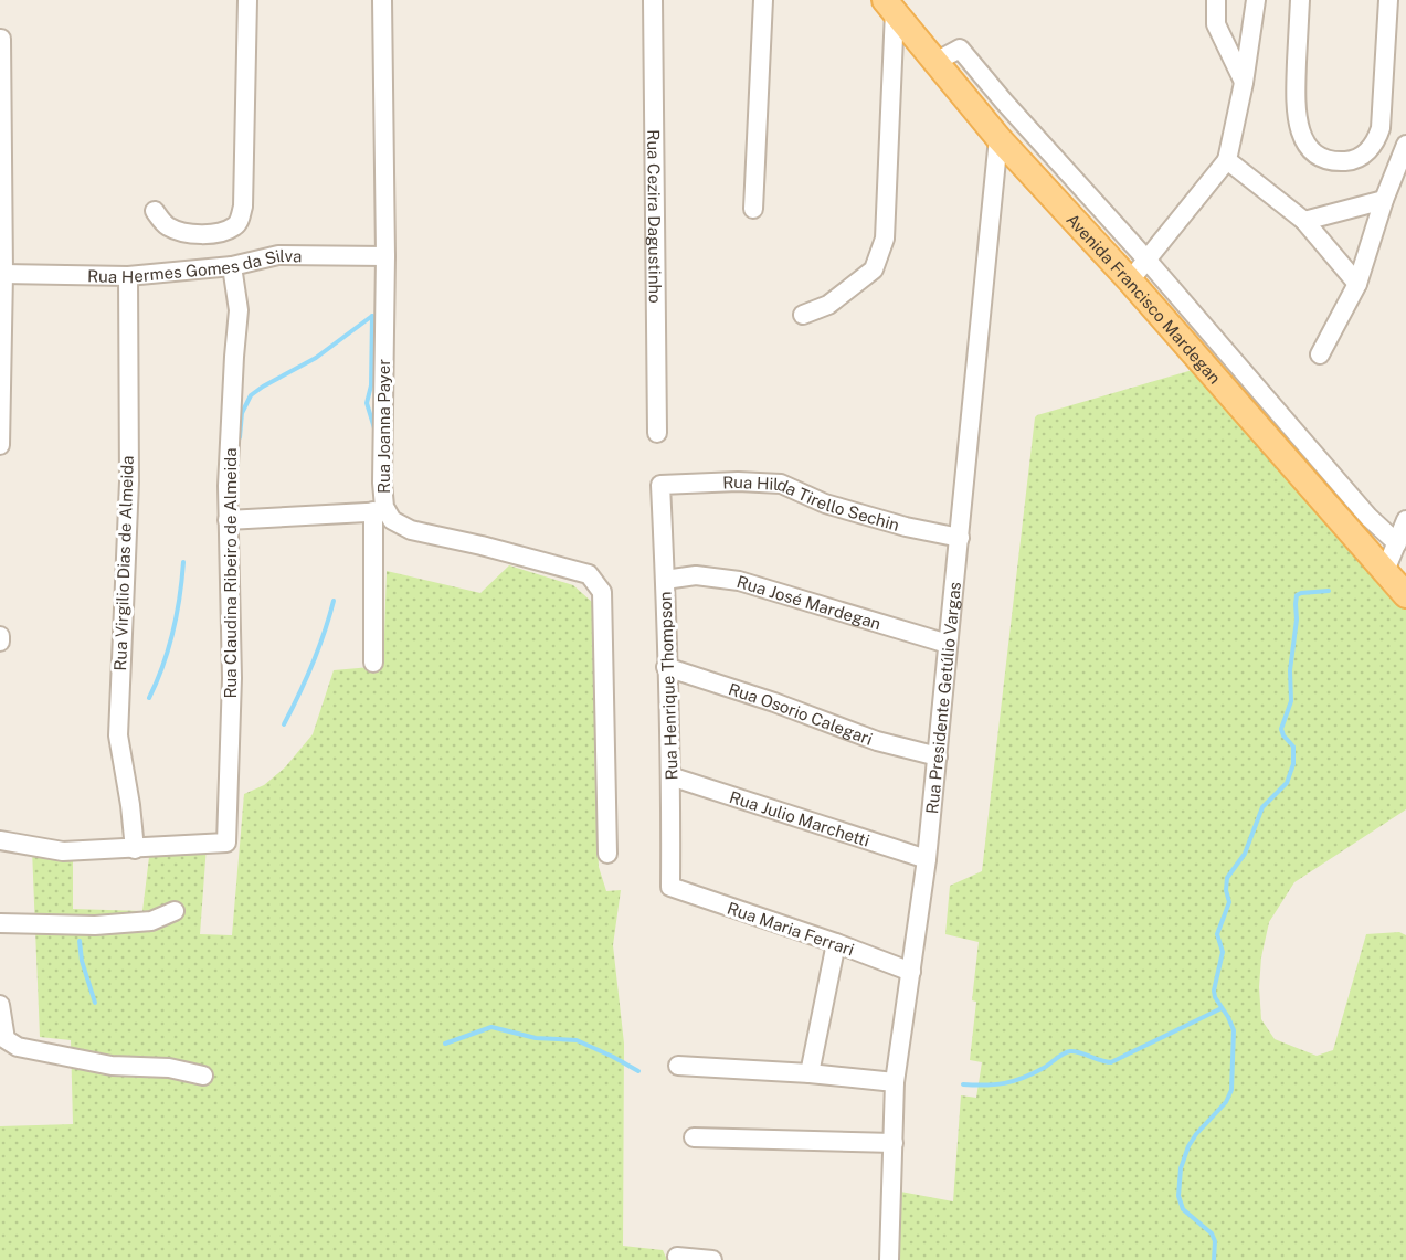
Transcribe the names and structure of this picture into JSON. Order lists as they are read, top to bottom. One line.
{"streets":{"main road":["Avenida Francisco Mardegan"],"street":["Rua Cezira Dagustinho","Rua Hermes Gomes da Silva","Rua Joanna Payer","Rua Hilda Tirello Sechin","Rua Virgilio Dias de Almeida","Rua Claudina Ribeiro de Almeida","Rua José Mardegan","Rua Henrique Thompson","Rua Presidente Getúlio Vargas","Rua Osorio Calegari","Rua Julio Marchetti","Rua Maria Ferrari"]},"crossings":[["Rua Hermes Gomes da Silva","Rua Joanna Payer"],["Rua Hermes Gomes da Silva","Rua Virgilio Dias de Almeida"],["Rua Hermes Gomes da Silva","Rua Claudina Ribeiro de Almeida"],["Avenida Francisco Mardegan","Rua Presidente Getúlio Vargas"],["Rua Hilda Tirello Sechin","Rua Henrique Thompson"],["Rua Hilda Tirello Sechin","Rua Presidente Getúlio Vargas"],["Rua Virgilio Dias de Almeida","Rua Claudina Ribeiro de Almeida"],["Rua José Mardegan","Rua Henrique Thompson"],["Rua José Mardegan","Rua Presidente Getúlio Vargas"],["Rua Henrique Thompson","Rua Osorio Calegari"],["Rua Henrique Thompson","Rua Julio Marchetti"],["Rua Henrique Thompson","Rua Maria Ferrari"],["Rua Presidente Getúlio Vargas","Rua Osorio Calegari"],["Rua Presidente Getúlio Vargas","Rua Julio Marchetti"],["Rua Presidente Getúlio Vargas","Rua Maria Ferrari"]]}
